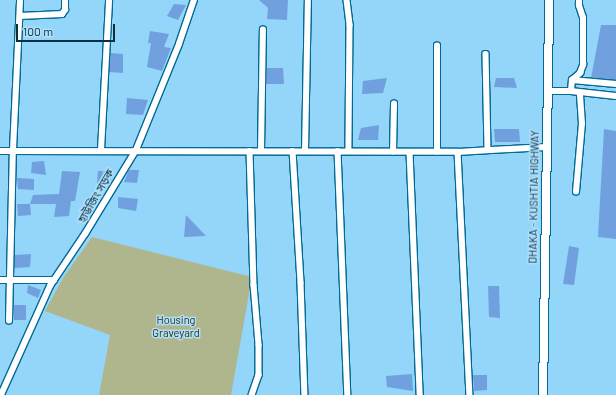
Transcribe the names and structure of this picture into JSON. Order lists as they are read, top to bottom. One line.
{"streets":{"main road":["DHAKA - KUSHTIA HIGHWAY"],"street":["হাউজিং সড়ক"]},"parks":["Housing Graveyard"],"scale_bar":"100 m"}
